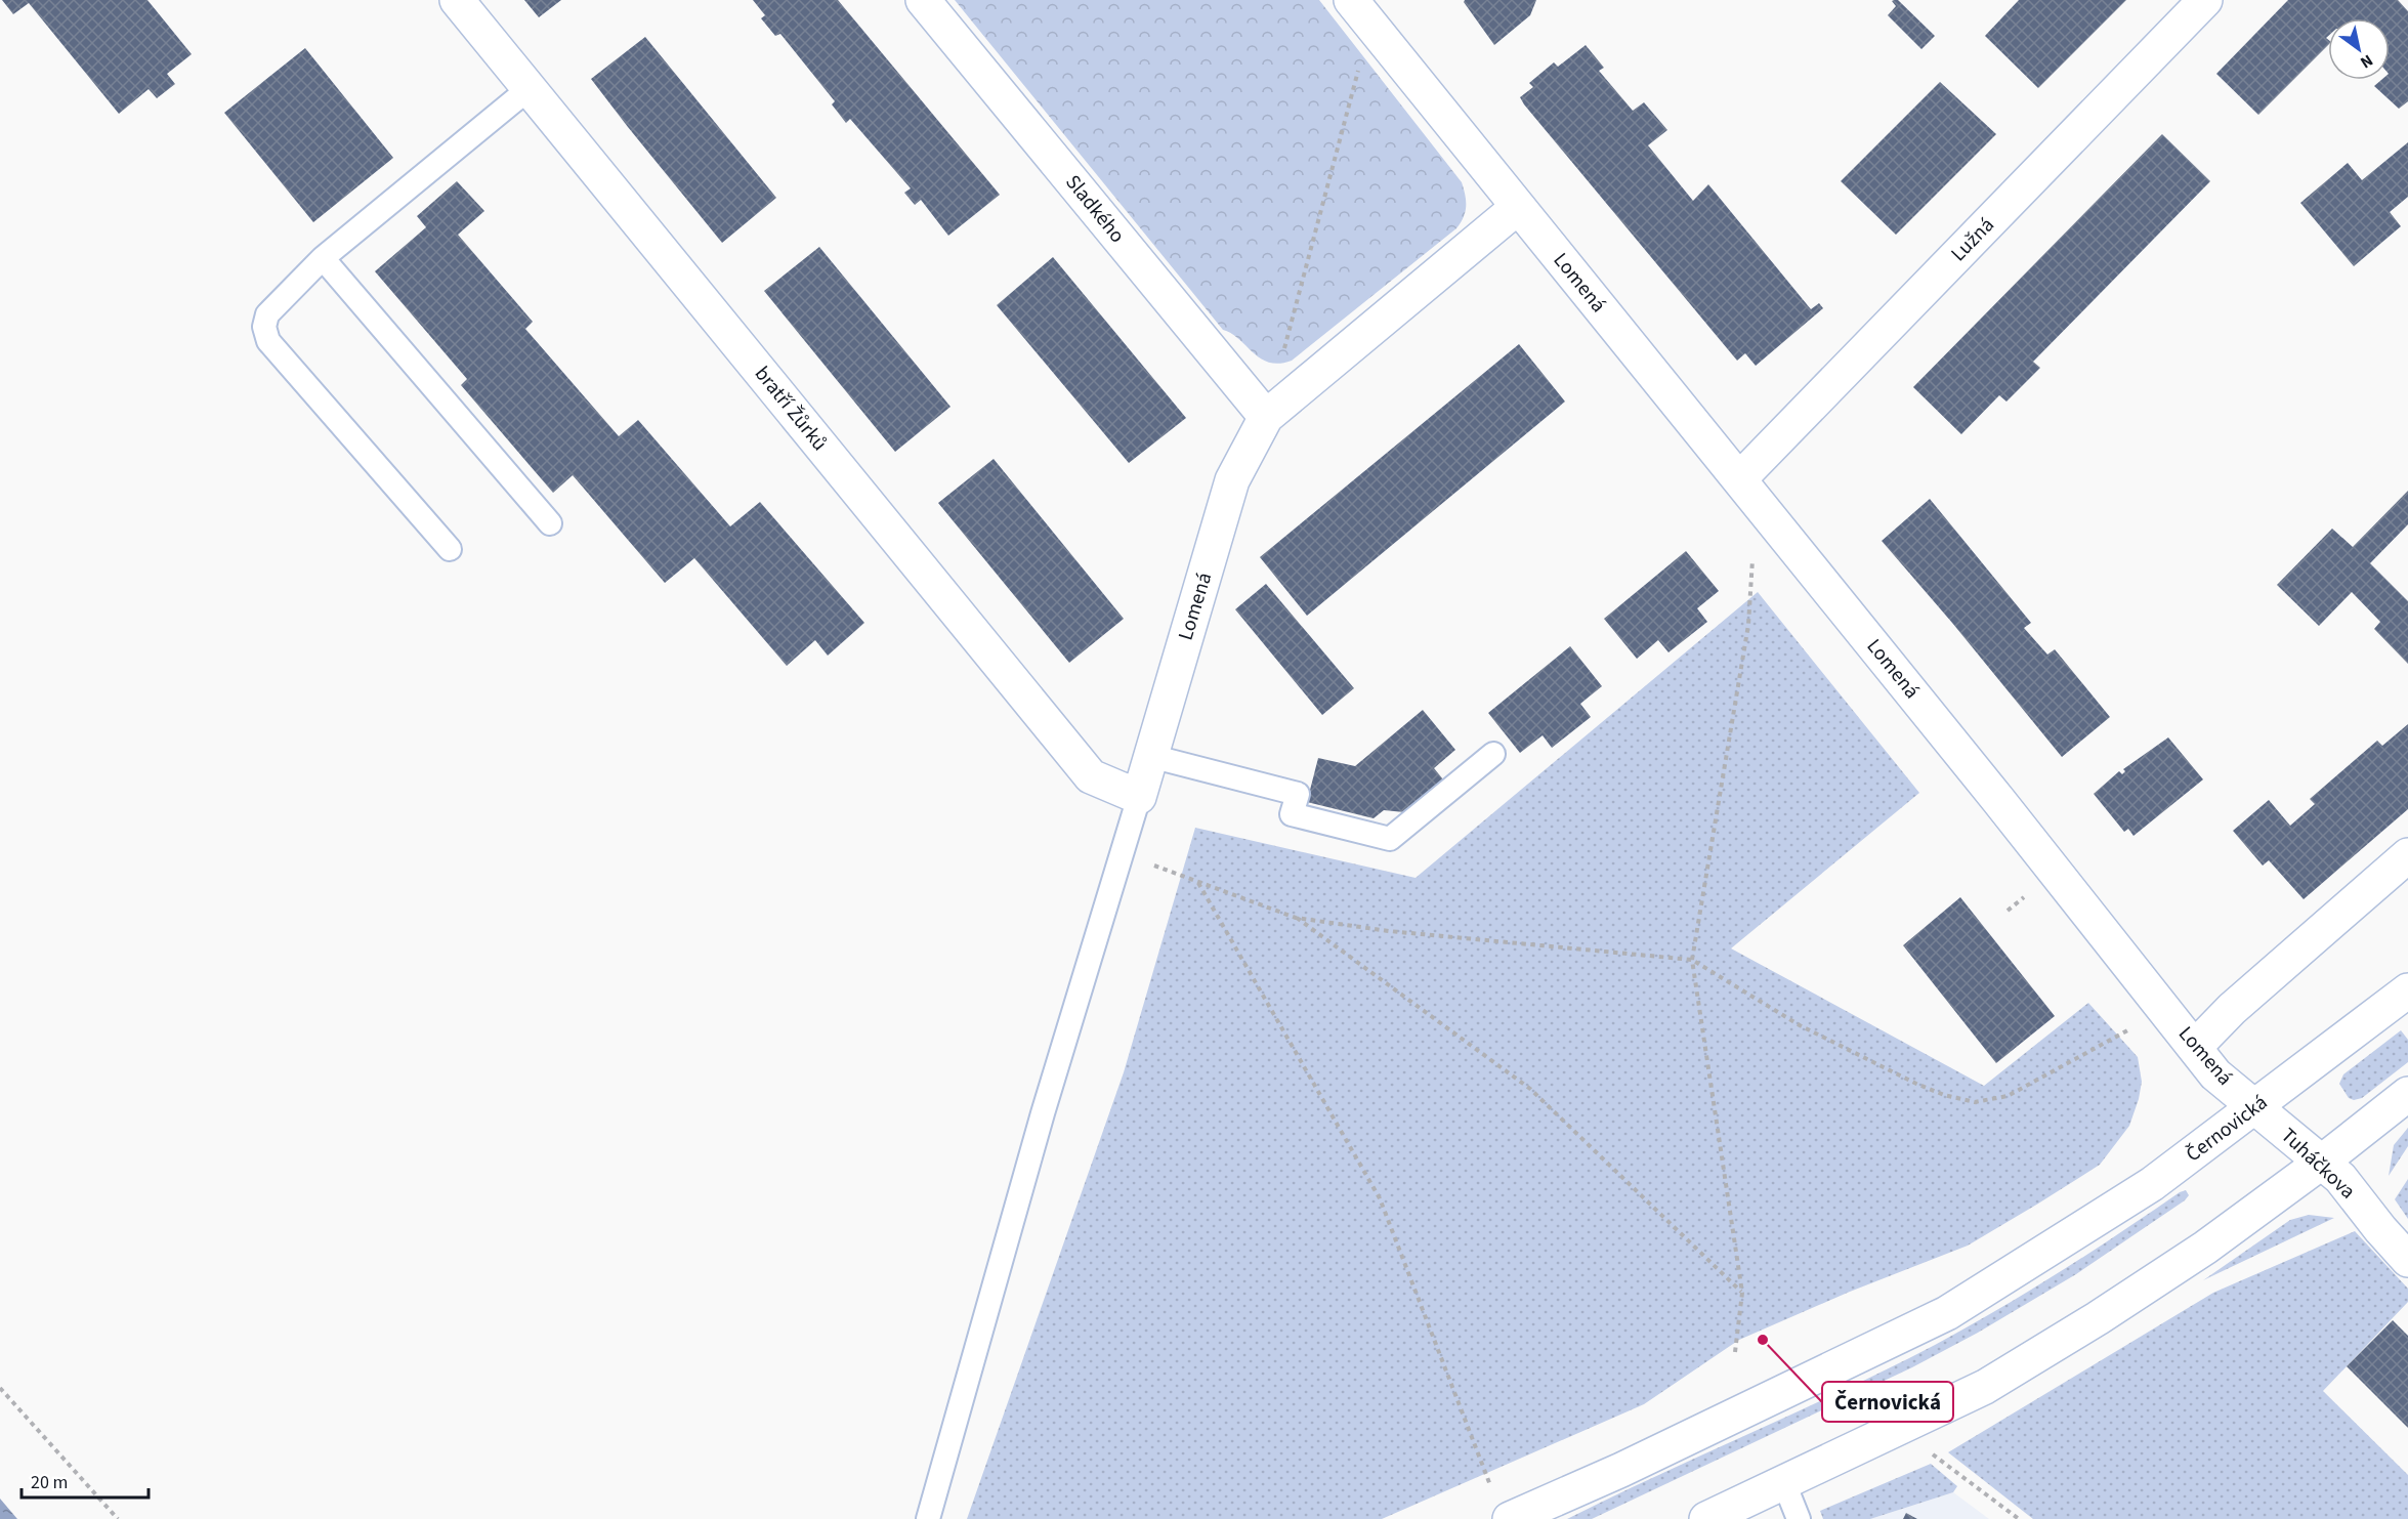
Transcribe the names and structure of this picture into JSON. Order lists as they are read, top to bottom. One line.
{"streets":{"street":["Sladkého","Lužná","Lomená","bratří Žůrků","Černovická","Tuháčkova"]},"crossings":[["Sladkého","Lomená"],["Lužná","Lomená"],["Lomená","bratří Žůrků"],["Lomená","Černovická"],["Lomená","Tuháčkova"],["Černovická","Tuháčkova"]],"places":["Černovická"],"scale_bar":"20 m","north":"bottom right"}
